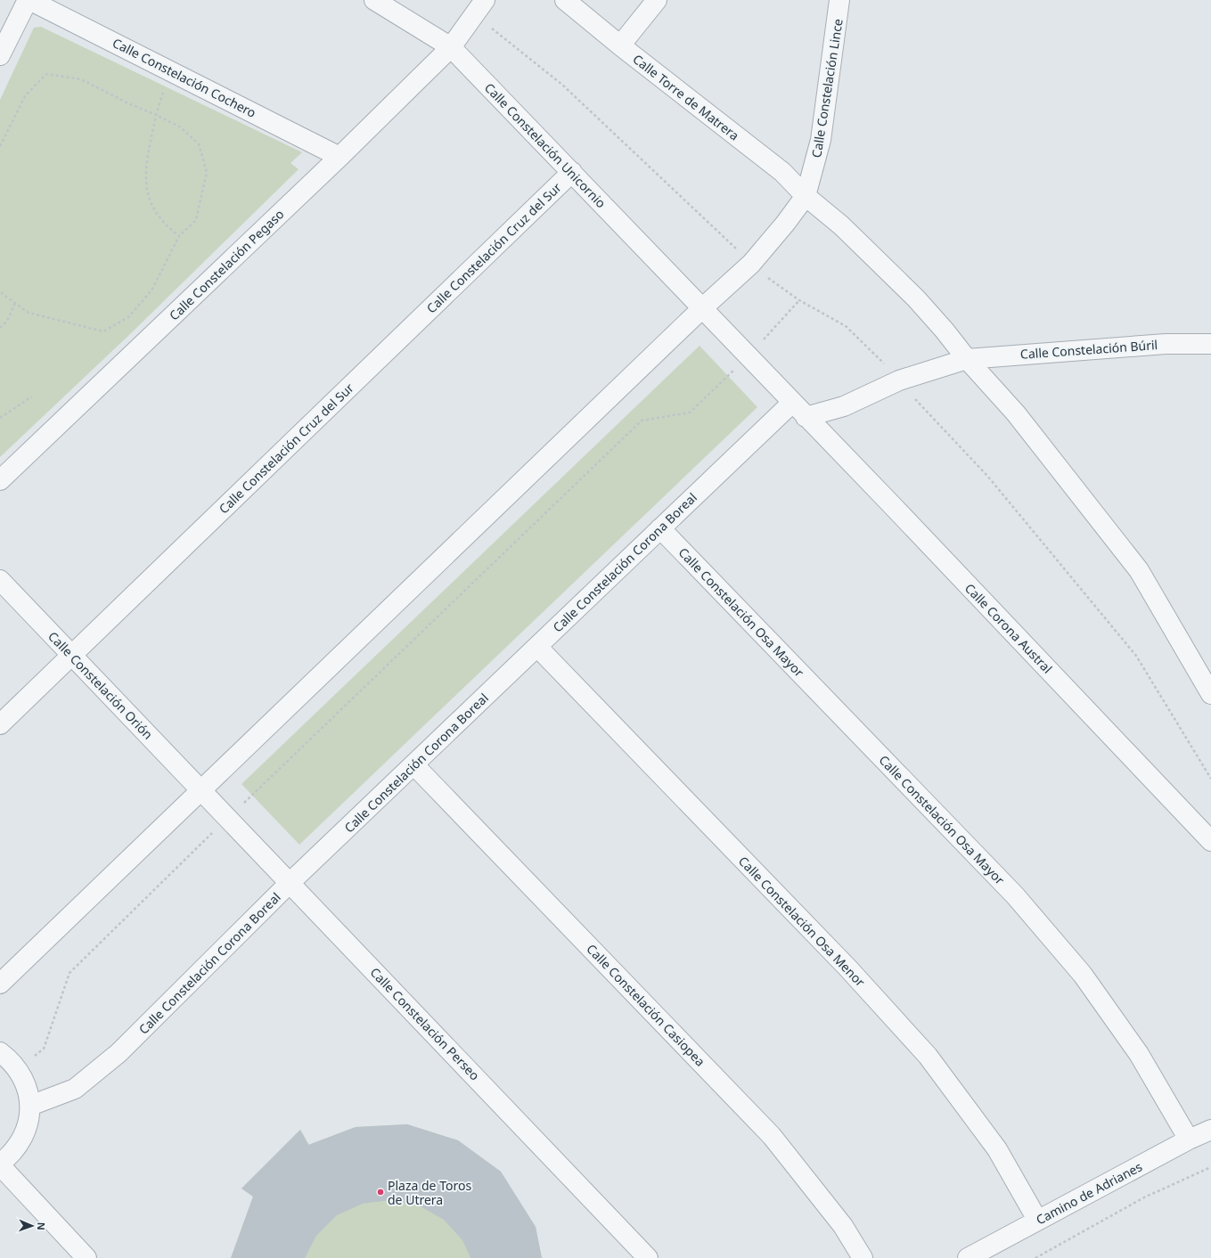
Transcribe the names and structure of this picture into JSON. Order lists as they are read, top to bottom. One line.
{"streets":{"street":["Calle Constelación Cochero","Calle Constelación Lince","Calle Torre de Matrera","Calle Constelación Unicornio","Calle Constelación Cruz del Sur","Calle Constelación Pegaso","Calle Constelación Búril","Calle Constelación Corona Boreal","Calle Constelación Osa Mayor","Calle Corona Austral","Calle Constelación Orión","Calle Constelación Osa Menor","Calle Constelación Casiopea","Calle Constelación Perseo","Camino de Adrianes"]},"crossings":[["Calle Constelación Cochero","Calle Constelación Pegaso"],["Calle Constelación Lince","Calle Torre de Matrera"],["Calle Torre de Matrera","Calle Constelación Búril"],["Calle Constelación Unicornio","Calle Constelación Cruz del Sur"],["Calle Constelación Unicornio","Calle Constelación Pegaso"],["Calle Constelación Unicornio","Calle Constelación Corona Boreal"],["Calle Constelación Unicornio","Calle Corona Austral"],["Calle Constelación Cruz del Sur","Calle Constelación Orión"],["Calle Constelación Búril","Calle Corona Austral"],["Calle Constelación Corona Boreal","Calle Constelación Osa Mayor"],["Calle Constelación Corona Boreal","Calle Corona Austral"],["Calle Constelación Corona Boreal","Calle Constelación Osa Menor"],["Calle Constelación Corona Boreal","Calle Constelación Casiopea"],["Calle Constelación Corona Boreal","Calle Constelación Perseo"],["Calle Constelación Osa Mayor","Camino de Adrianes"],["Calle Constelación Orión","Calle Constelación Perseo"],["Calle Constelación Osa Menor","Camino de Adrianes"]],"places":["Plaza de Toros de Utrera"],"north":"right"}
